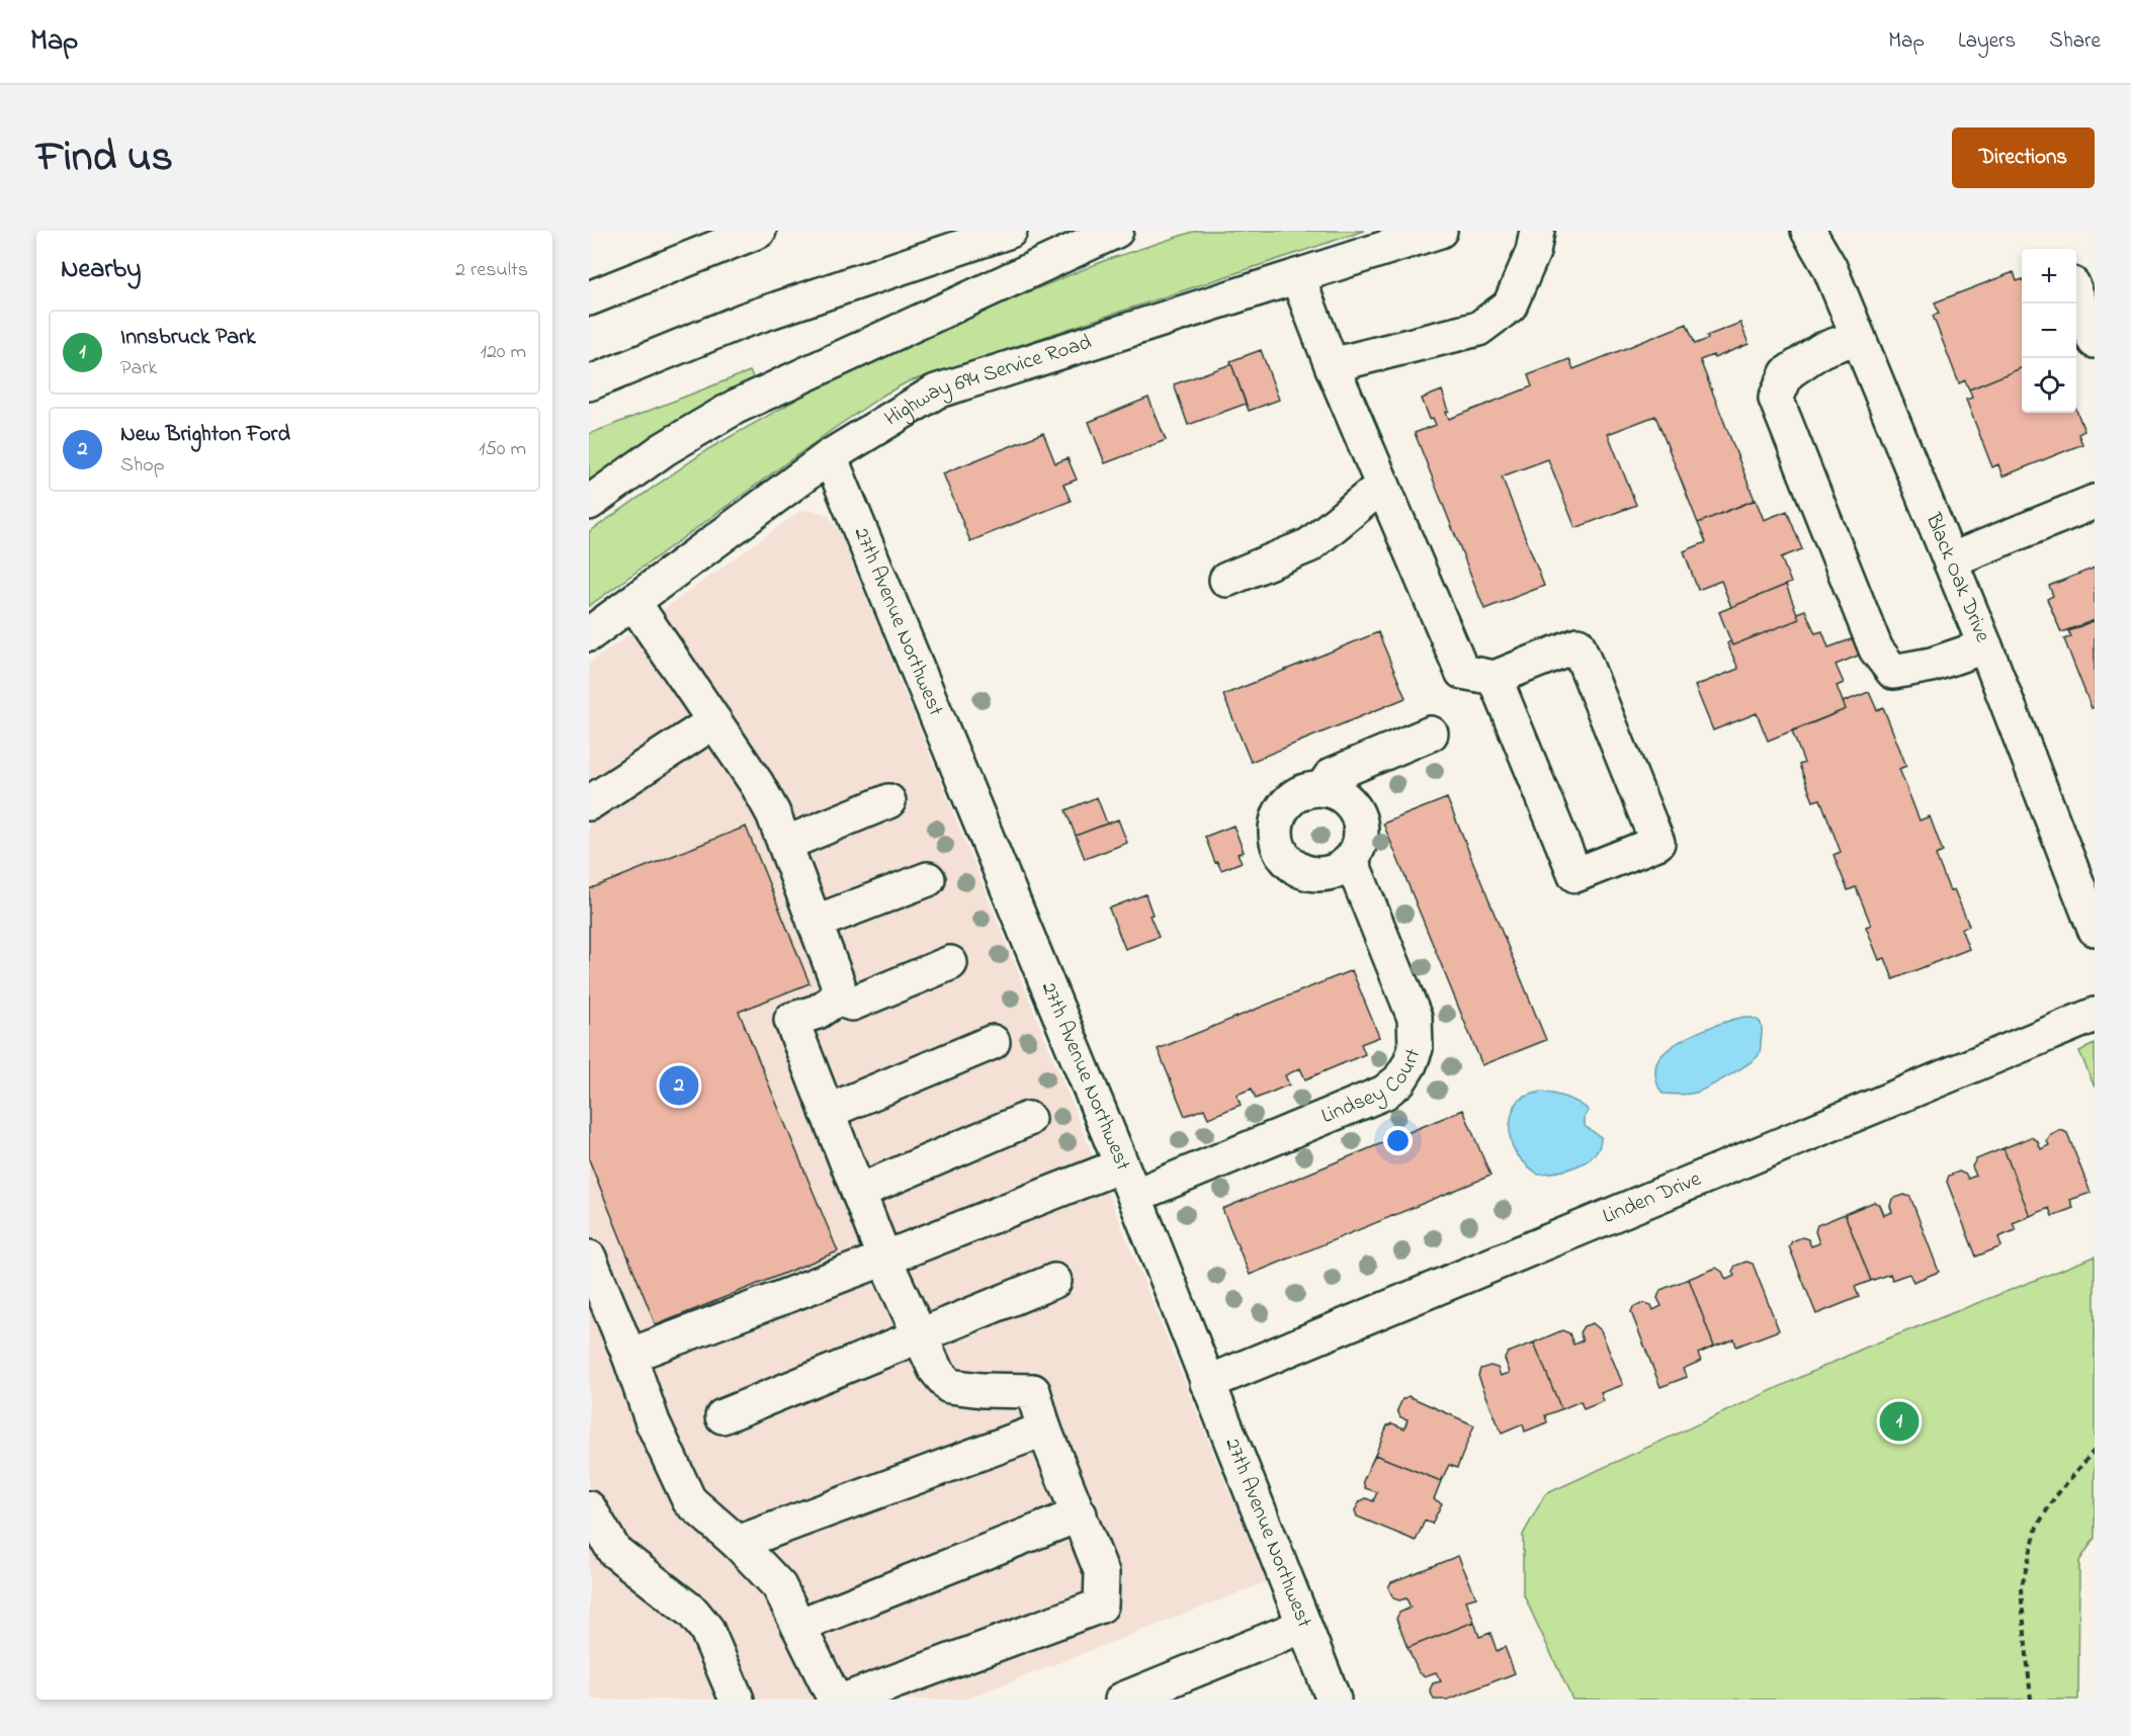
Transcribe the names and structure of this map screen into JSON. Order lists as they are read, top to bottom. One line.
{"streets":{"main road":["Highway 694 Service Road","Black Oak Drive","27th Avenue Northwest","Lindsey Court","Linden Drive"]},"crossings":[["Highway 694 Service Road","27th Avenue Northwest"],["27th Avenue Northwest","Lindsey Court"],["27th Avenue Northwest","Linden Drive"]],"page":{"header":"Map","nav":["Map","Layers","Share"],"title":"Find us","buttons":"Directions","heading":["Nearby","2 results"],"map_buttons":["+","−"],"list":[{"mark":"1","name":"Innsbruck Park","note":"Park","value":"120 m"},{"mark":"2","name":"New Brighton Ford","note":"Shop","value":"150 m"}],"pins":["2","1"]}}
